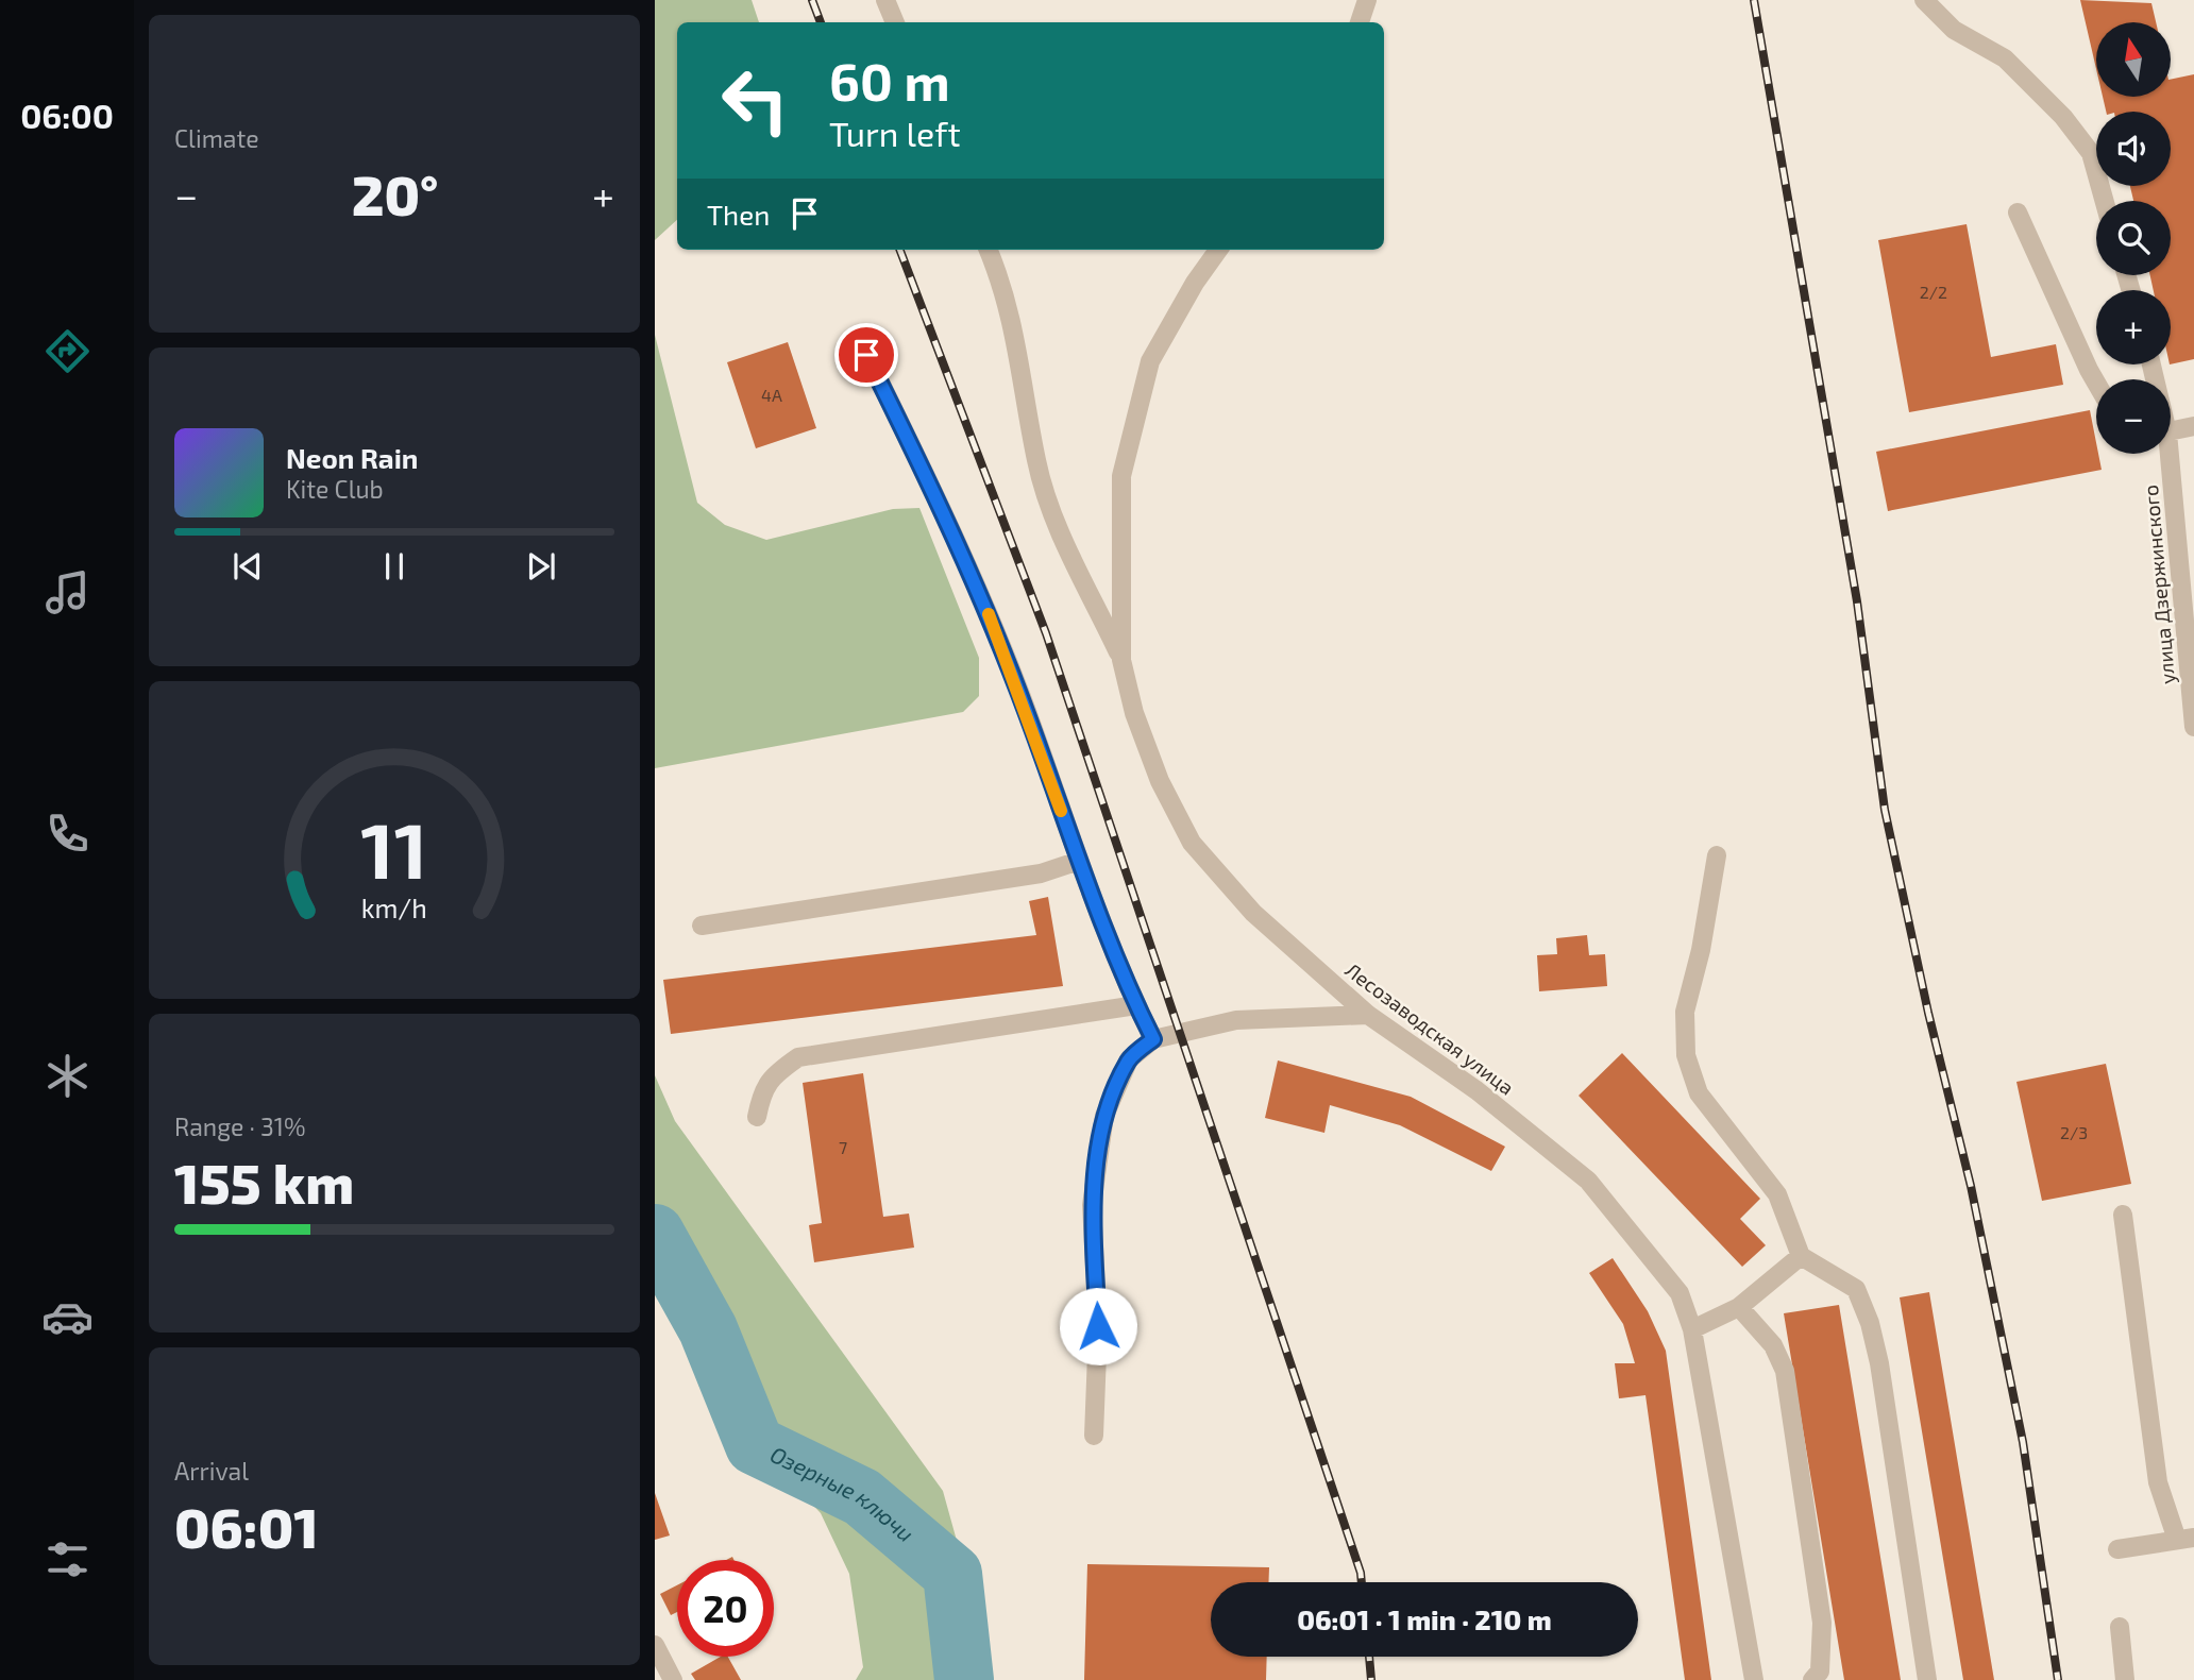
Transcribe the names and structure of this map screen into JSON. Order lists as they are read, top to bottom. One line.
{"streets":{"street":["улица Дзержинского","Лесозаводская улица"]},"water":["Озерные ключи"],"house_numbers":["2/2","4А","2/3","7"],"north":"top","page":{"tabs":"06:00","tile":["Climate",["Range · 31%","155 km"],["Arrival","06:01"]],"map_buttons":["+","−"],"turn":["60 m","Turn left"],"heat":["−","20°","+"],"then":"Then","song":["Neon Rain","Kite Club"],"limit":"20","trip":"06:01 · 1 min · 210 m","gauge":["11","km/h"]}}
